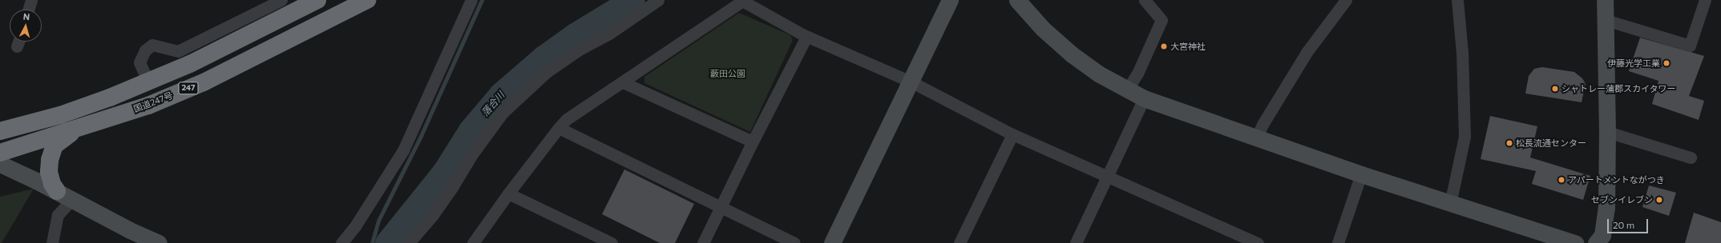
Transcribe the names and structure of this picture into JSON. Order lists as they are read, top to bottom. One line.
{"streets":{"highway":["247","国道247号"]},"water":["落合川"],"parks":["藪田公園"],"places":["大宮神社","伊藤光学工業","シャトレー蒲郡スカイタワー","松長流通センター","アパートメントながつき","セブンイレブン"],"scale_bar":"20 m","north":"top"}
